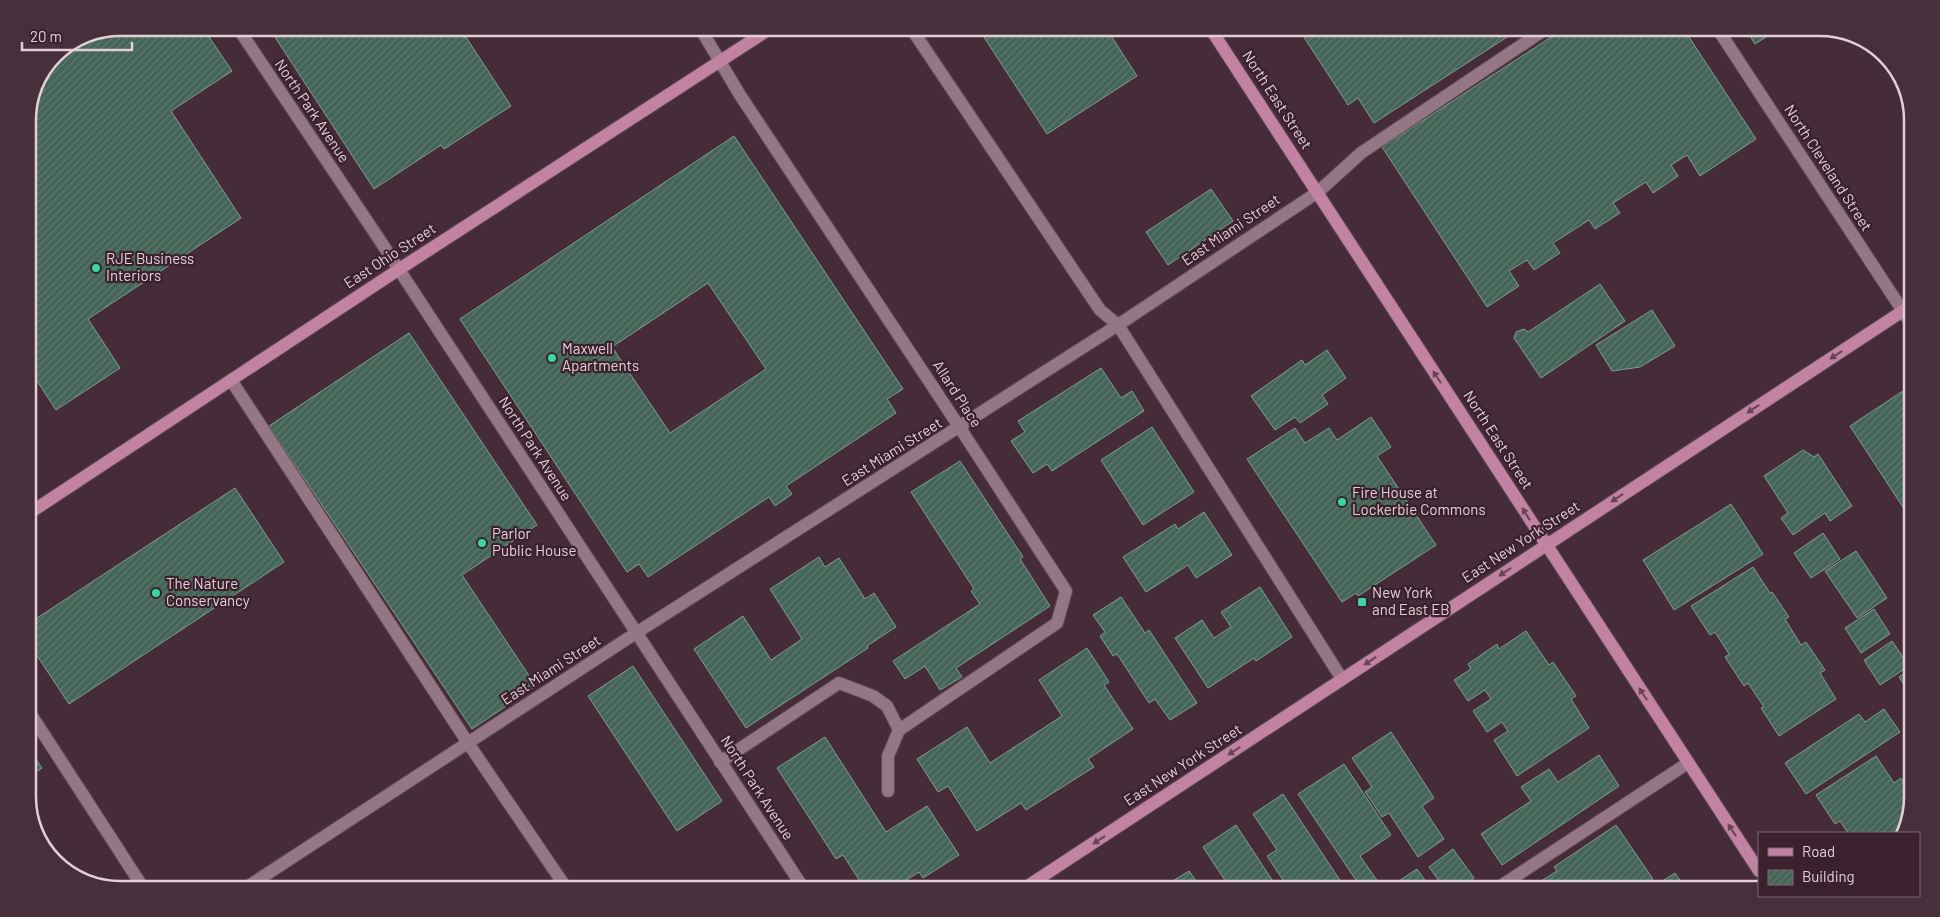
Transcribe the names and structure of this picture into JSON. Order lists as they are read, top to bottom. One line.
{"streets":{"main road":["North East Street","East Ohio Street","East New York Street"],"street":["North Park Avenue","North Cleveland Street","East Miami Street","Allard Place"]},"crossings":[["North East Street","East Miami Street"],["North East Street","East New York Street"],["North Park Avenue","East Miami Street"],["North Park Avenue","East Ohio Street"],["East Miami Street","Allard Place"],["East Ohio Street","Allard Place"]],"one_way":["North East Street","East New York Street"],"places":{"other":["RJE Business Interiors","Maxwell Apartments","Fire House at Lockerbie Commons","Parlor Public House","The Nature Conservancy"],"transit":["New York and East EB"]},"legend":["Road","Building"],"scale_bar":"20 m"}
